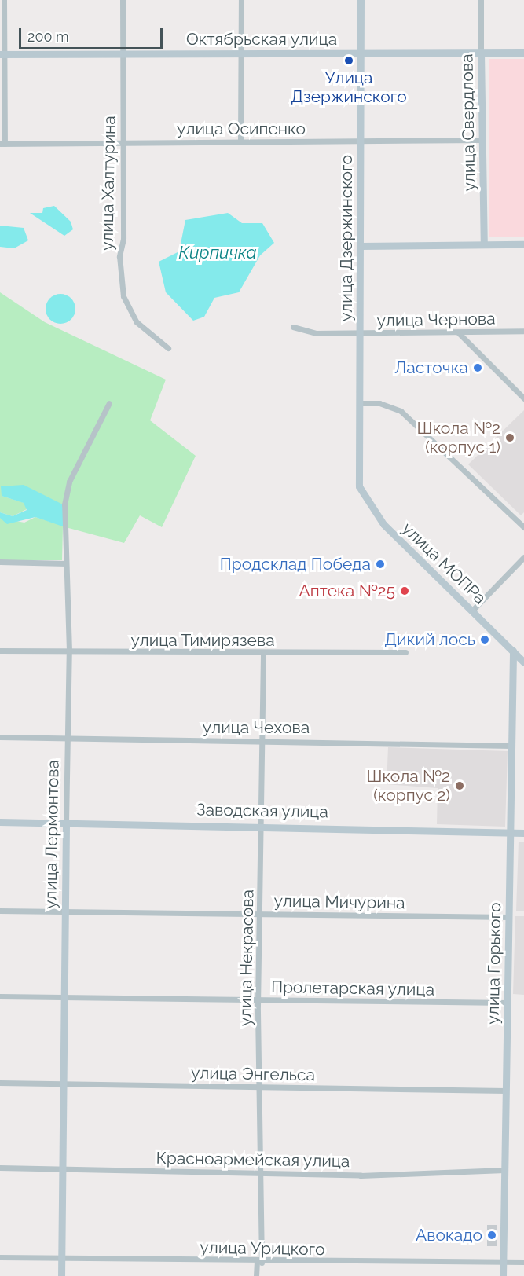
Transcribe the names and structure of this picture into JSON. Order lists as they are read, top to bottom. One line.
{"streets":{"street":["Октябрьская улица","улица Свердлова","улица Осипенко","улица Халтурина","улица Дзержинского","улица Чернова","улица МОПРа","улица Тимирязева","улица Чехова","Заводская улица","улица Лермонтова","улица Мичурина","улица Некрасова","улица Горького","Пролетарская улица","улица Энгельса","Красноармейская улица","улица Урицкого"]},"crossings":[["Октябрьская улица","улица Свердлова"],["Октябрьская улица","улица Халтурина"],["Октябрьская улица","улица Дзержинского"],["улица Свердлова","улица Осипенко"],["улица Осипенко","улица Халтурина"],["улица Осипенко","улица Дзержинского"],["улица Дзержинского","улица Чернова"],["улица Дзержинского","улица МОПРа"],["улица МОПРа","улица Горького"],["улица Тимирязева","улица Лермонтова"],["улица Тимирязева","улица Некрасова"],["улица Чехова","улица Лермонтова"],["улица Чехова","улица Некрасова"],["улица Чехова","улица Горького"],["Заводская улица","улица Лермонтова"],["Заводская улица","улица Некрасова"],["Заводская улица","улица Горького"],["улица Лермонтова","улица Мичурина"],["улица Лермонтова","Пролетарская улица"],["улица Лермонтова","улица Энгельса"],["улица Лермонтова","Красноармейская улица"],["улица Лермонтова","улица Урицкого"],["улица Мичурина","улица Некрасова"],["улица Мичурина","улица Горького"],["улица Некрасова","Пролетарская улица"],["улица Некрасова","улица Энгельса"],["улица Некрасова","Красноармейская улица"],["улица Некрасова","улица Урицкого"],["улица Горького","Пролетарская улица"],["улица Горького","улица Энгельса"],["улица Горького","Красноармейская улица"],["улица Горького","улица Урицкого"]],"water":["Кирпичка"],"places":["Улица Дзержинского","Ласточка","Школа №2 (корпус 1)","Продсклад Победа","Аптека №25","Дикий лось","Школа №2 (корпус 2)","Авокадо"],"scale_bar":"200 m"}
